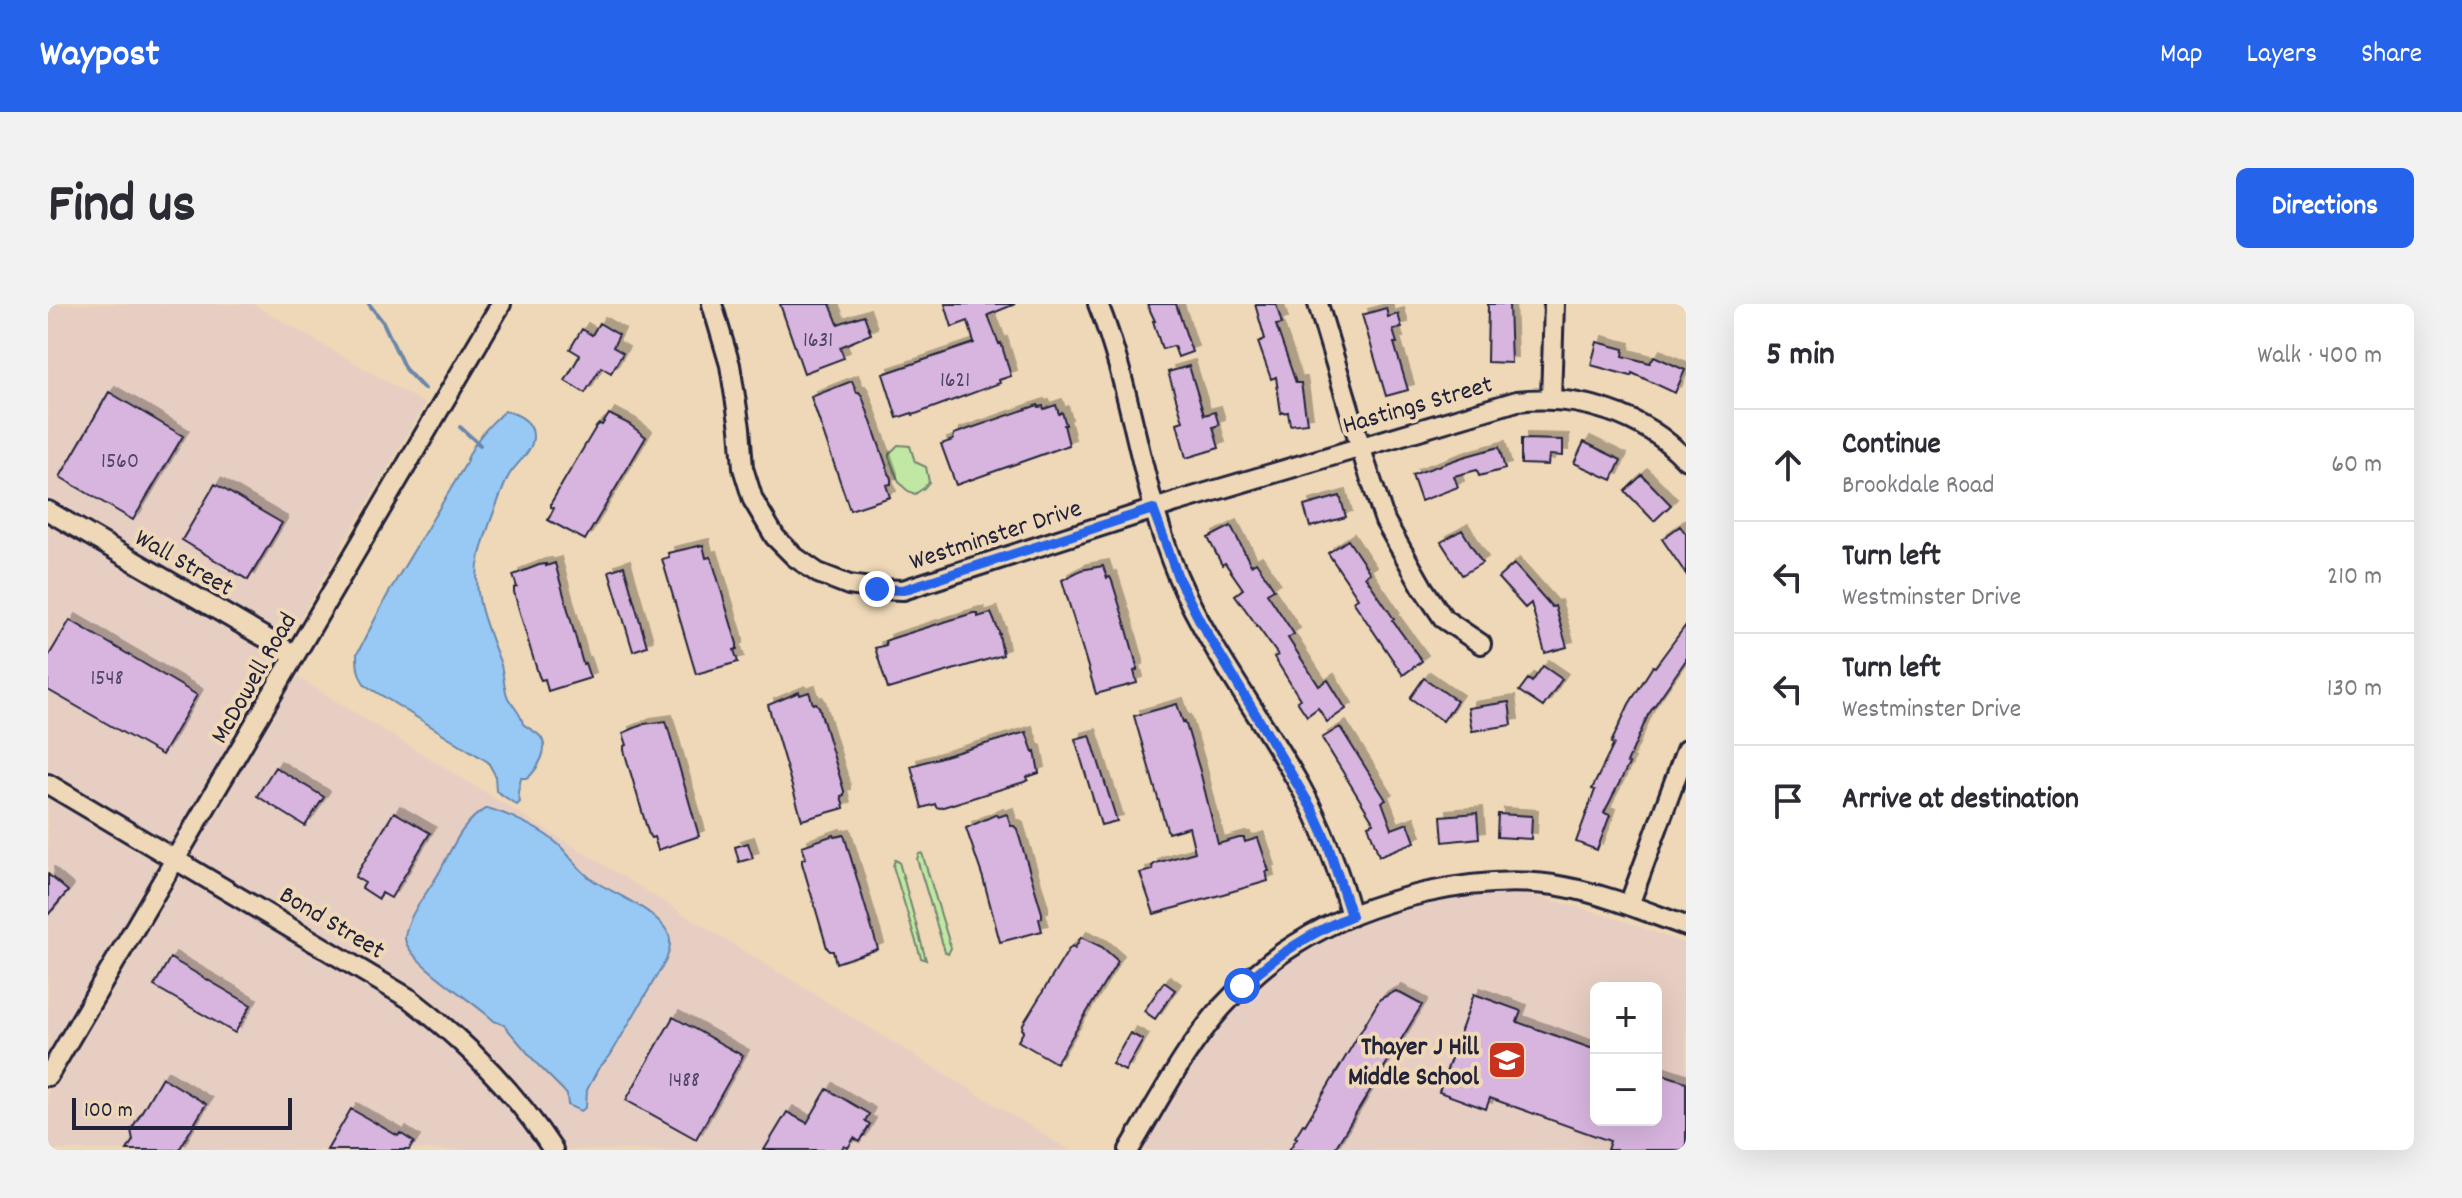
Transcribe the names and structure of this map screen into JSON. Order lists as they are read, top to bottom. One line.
{"streets":{"street":["Hastings Street","Westminster Drive","Wall Street","McDowell Road","Bond Street"]},"crossings":[["Hastings Street","Westminster Drive"],["Wall Street","McDowell Road"],["McDowell Road","Bond Street"]],"places":{"school or university":["Thayer J Hill Middle School"]},"house_numbers":["1631","1621","1560","1548","1488"],"scale_bar":"100 m","page":{"header":"Waypost","nav":["Map","Layers","Share"],"title":"Find us","buttons":"Directions","heading":["5 min","Walk · 400 m"],"list":[["Continue","Brookdale Road","60 m"],["Turn left","Westminster Drive","210 m"],["Turn left","Westminster Drive","130 m"],"Arrive at destination"],"map_buttons":["+","−"],"scale":"100 m"}}
